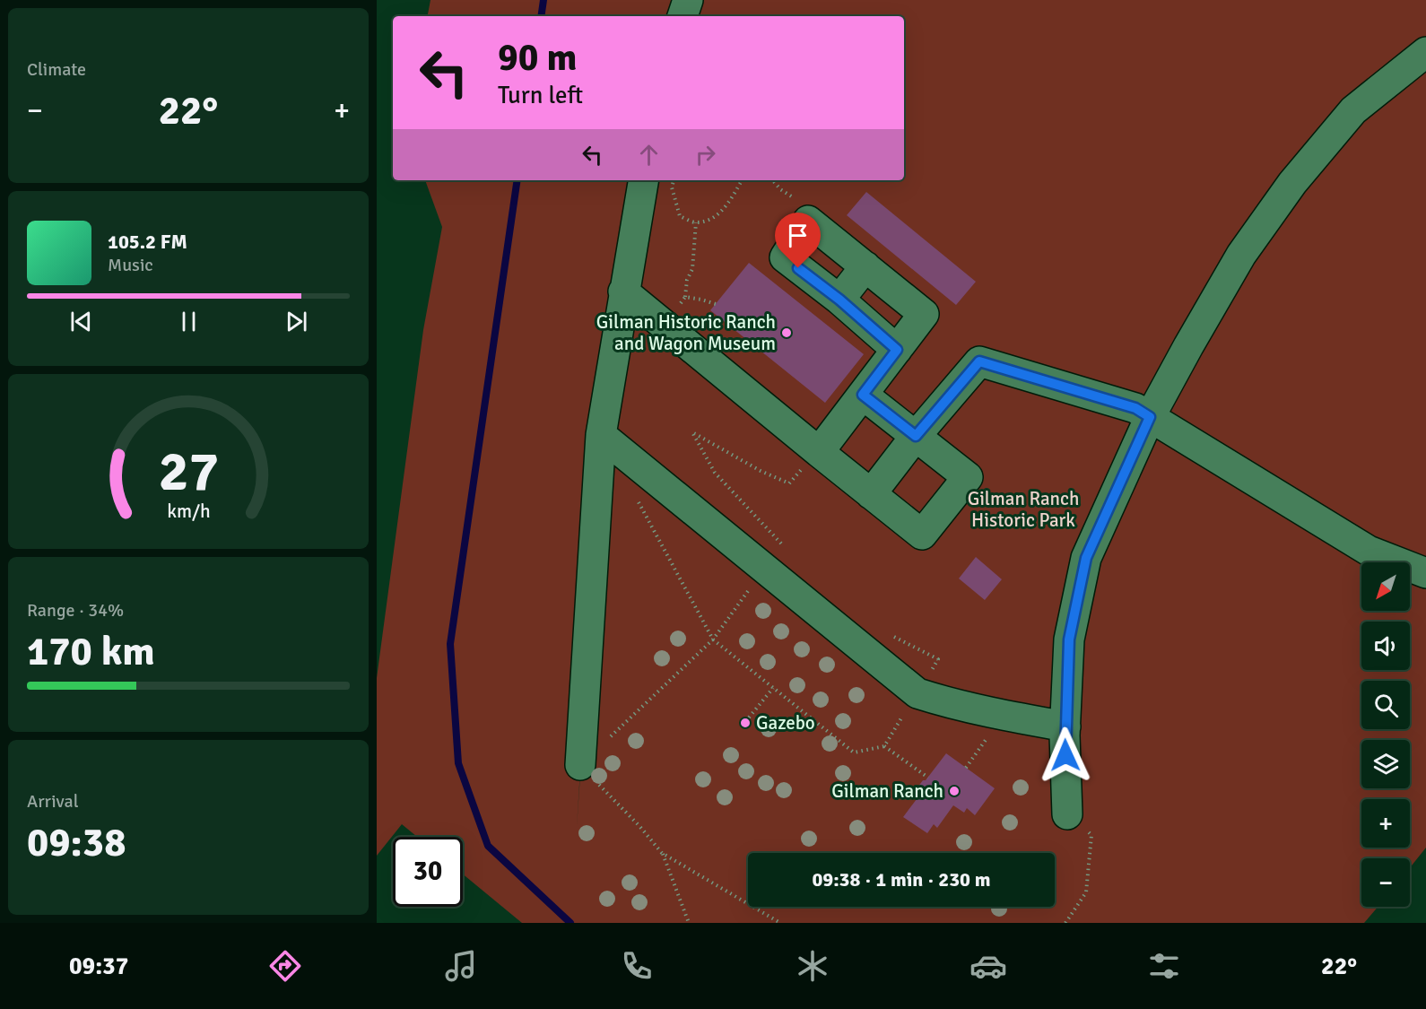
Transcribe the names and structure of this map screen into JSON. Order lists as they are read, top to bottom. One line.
{"parks":["Gilman Ranch Historic Park"],"places":["Gilman Historic Ranch and Wagon Museum","Gazebo","Gilman Ranch"],"north":"bottom left","page":{"tile":["Climate",["Range · 34%","170 km"],["Arrival","09:38"]],"turn":["90 m","Turn left"],"heat":["−","22°","+"],"song":["105.2 FM","Music"],"map_buttons":["+","−"],"limit":"30","trip":"09:38 · 1 min · 230 m","tabs":["09:37","22°"],"gauge":["27","km/h"]}}
